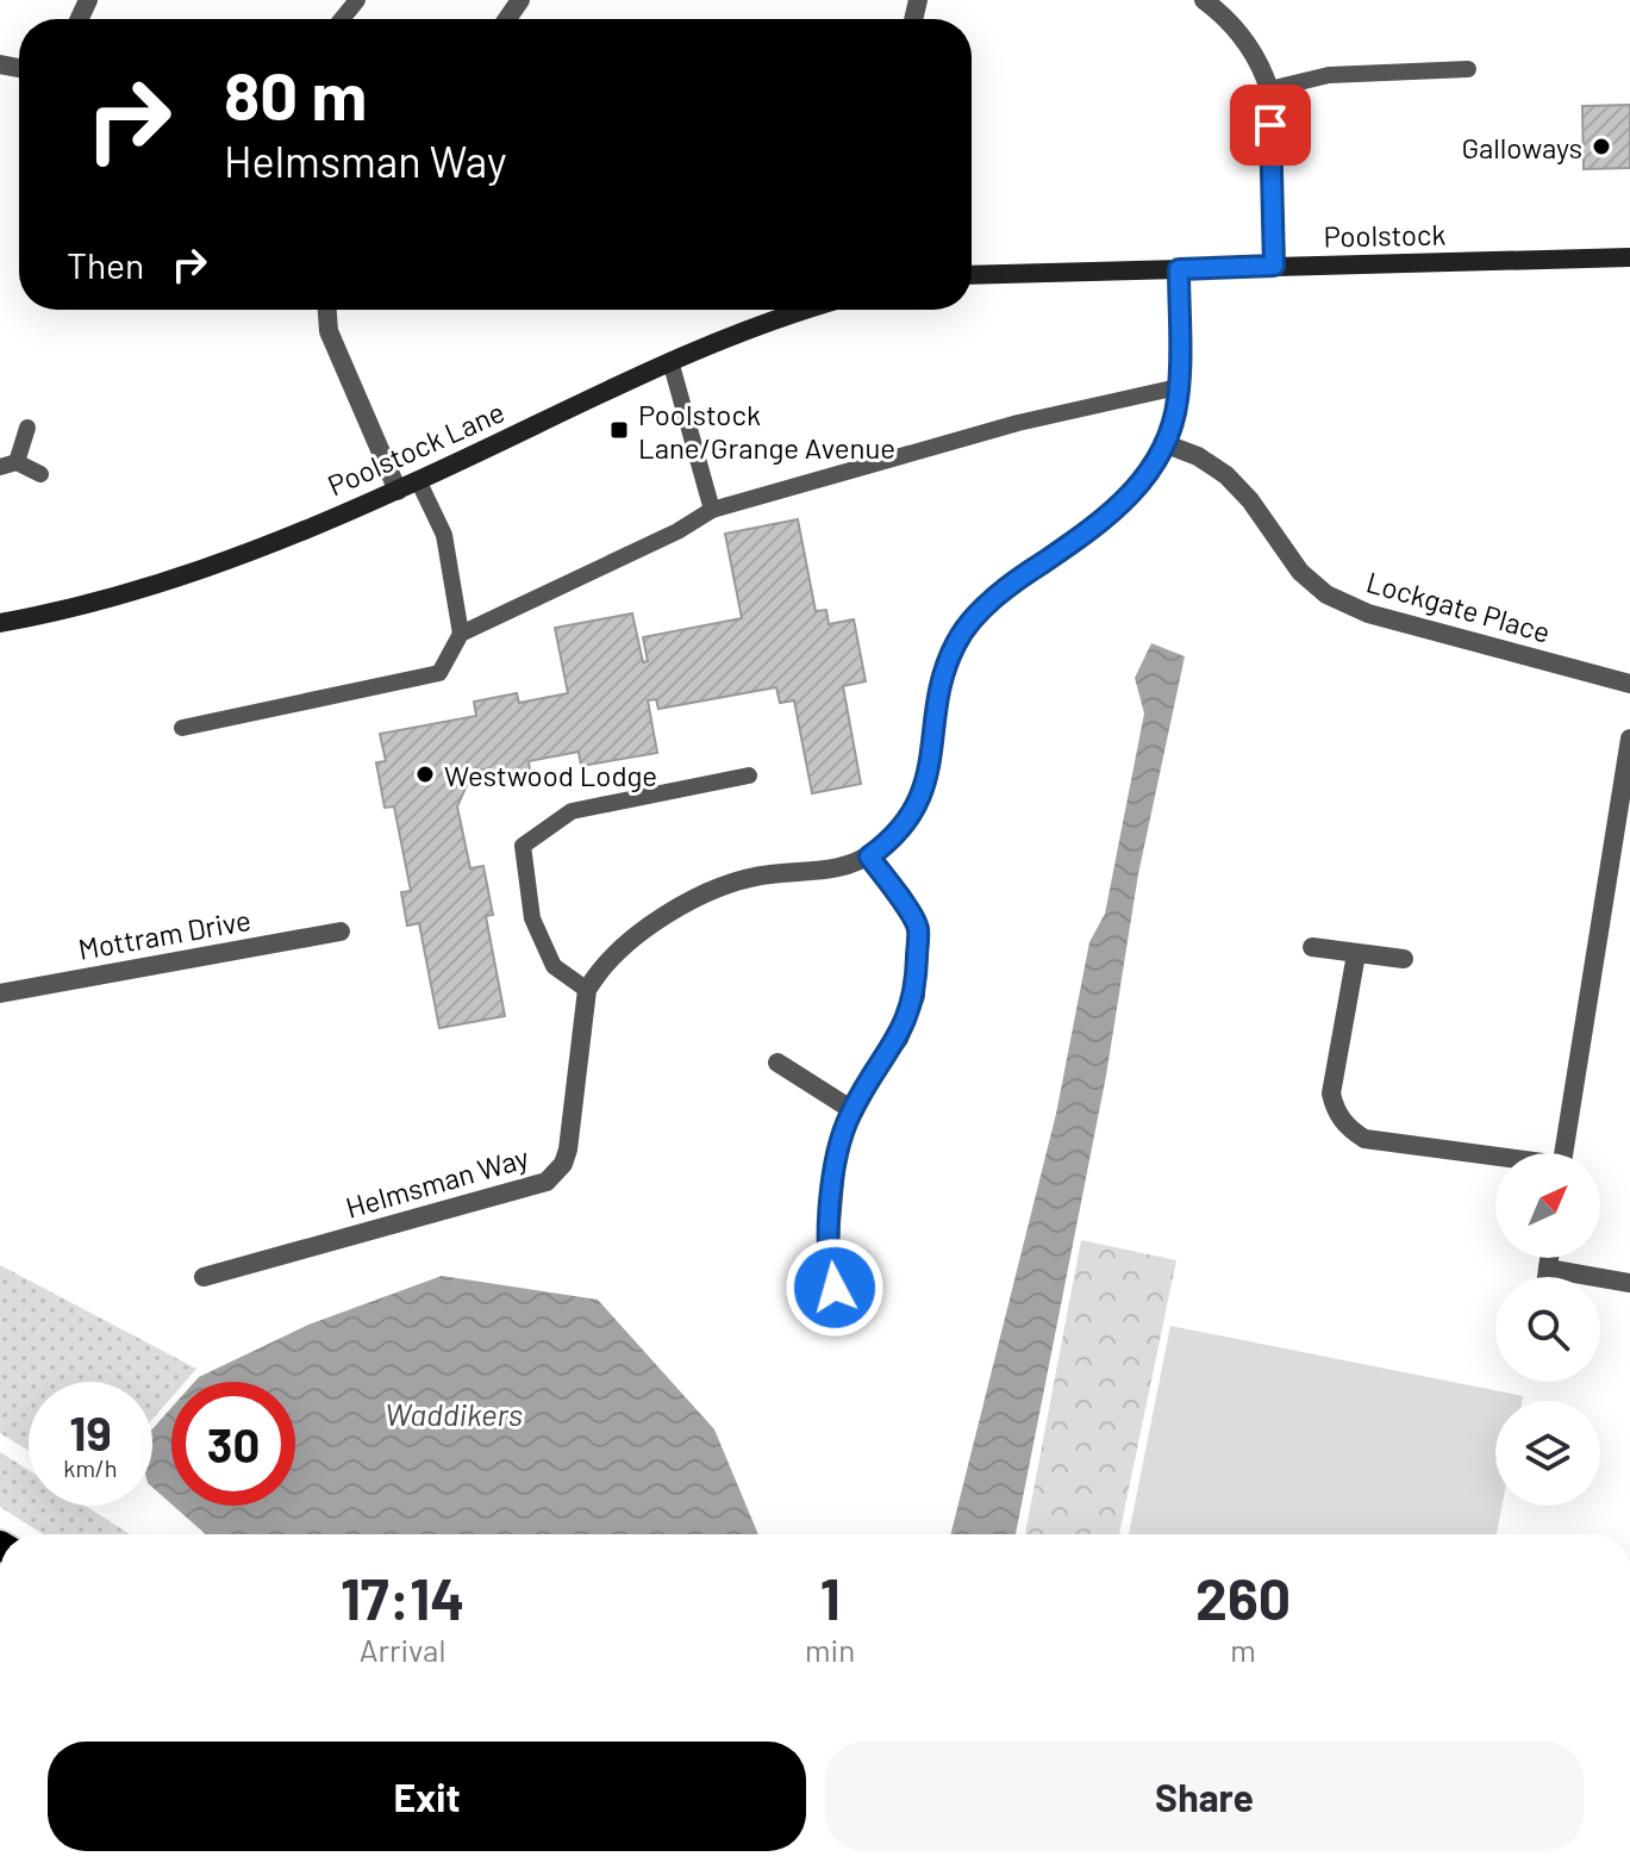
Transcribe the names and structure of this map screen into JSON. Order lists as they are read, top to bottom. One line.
{"streets":{"main road":["Poolstock","Poolstock Lane"],"street":["Lockgate Place","Mottram Drive","Helmsman Way"]},"water":["Waddikers"],"places":{"other":["Galloways","Westwood Lodge"],"transit":["Poolstock Lane/Grange Avenue"]},"north":"top right","page":{"turn":["80 m","Helmsman Way"],"then":"Then","speed":"19 km/h","limit":"30","eta":["17:14","Arrival","1","min","260","m"],"buttons":["Exit","Share"]}}
